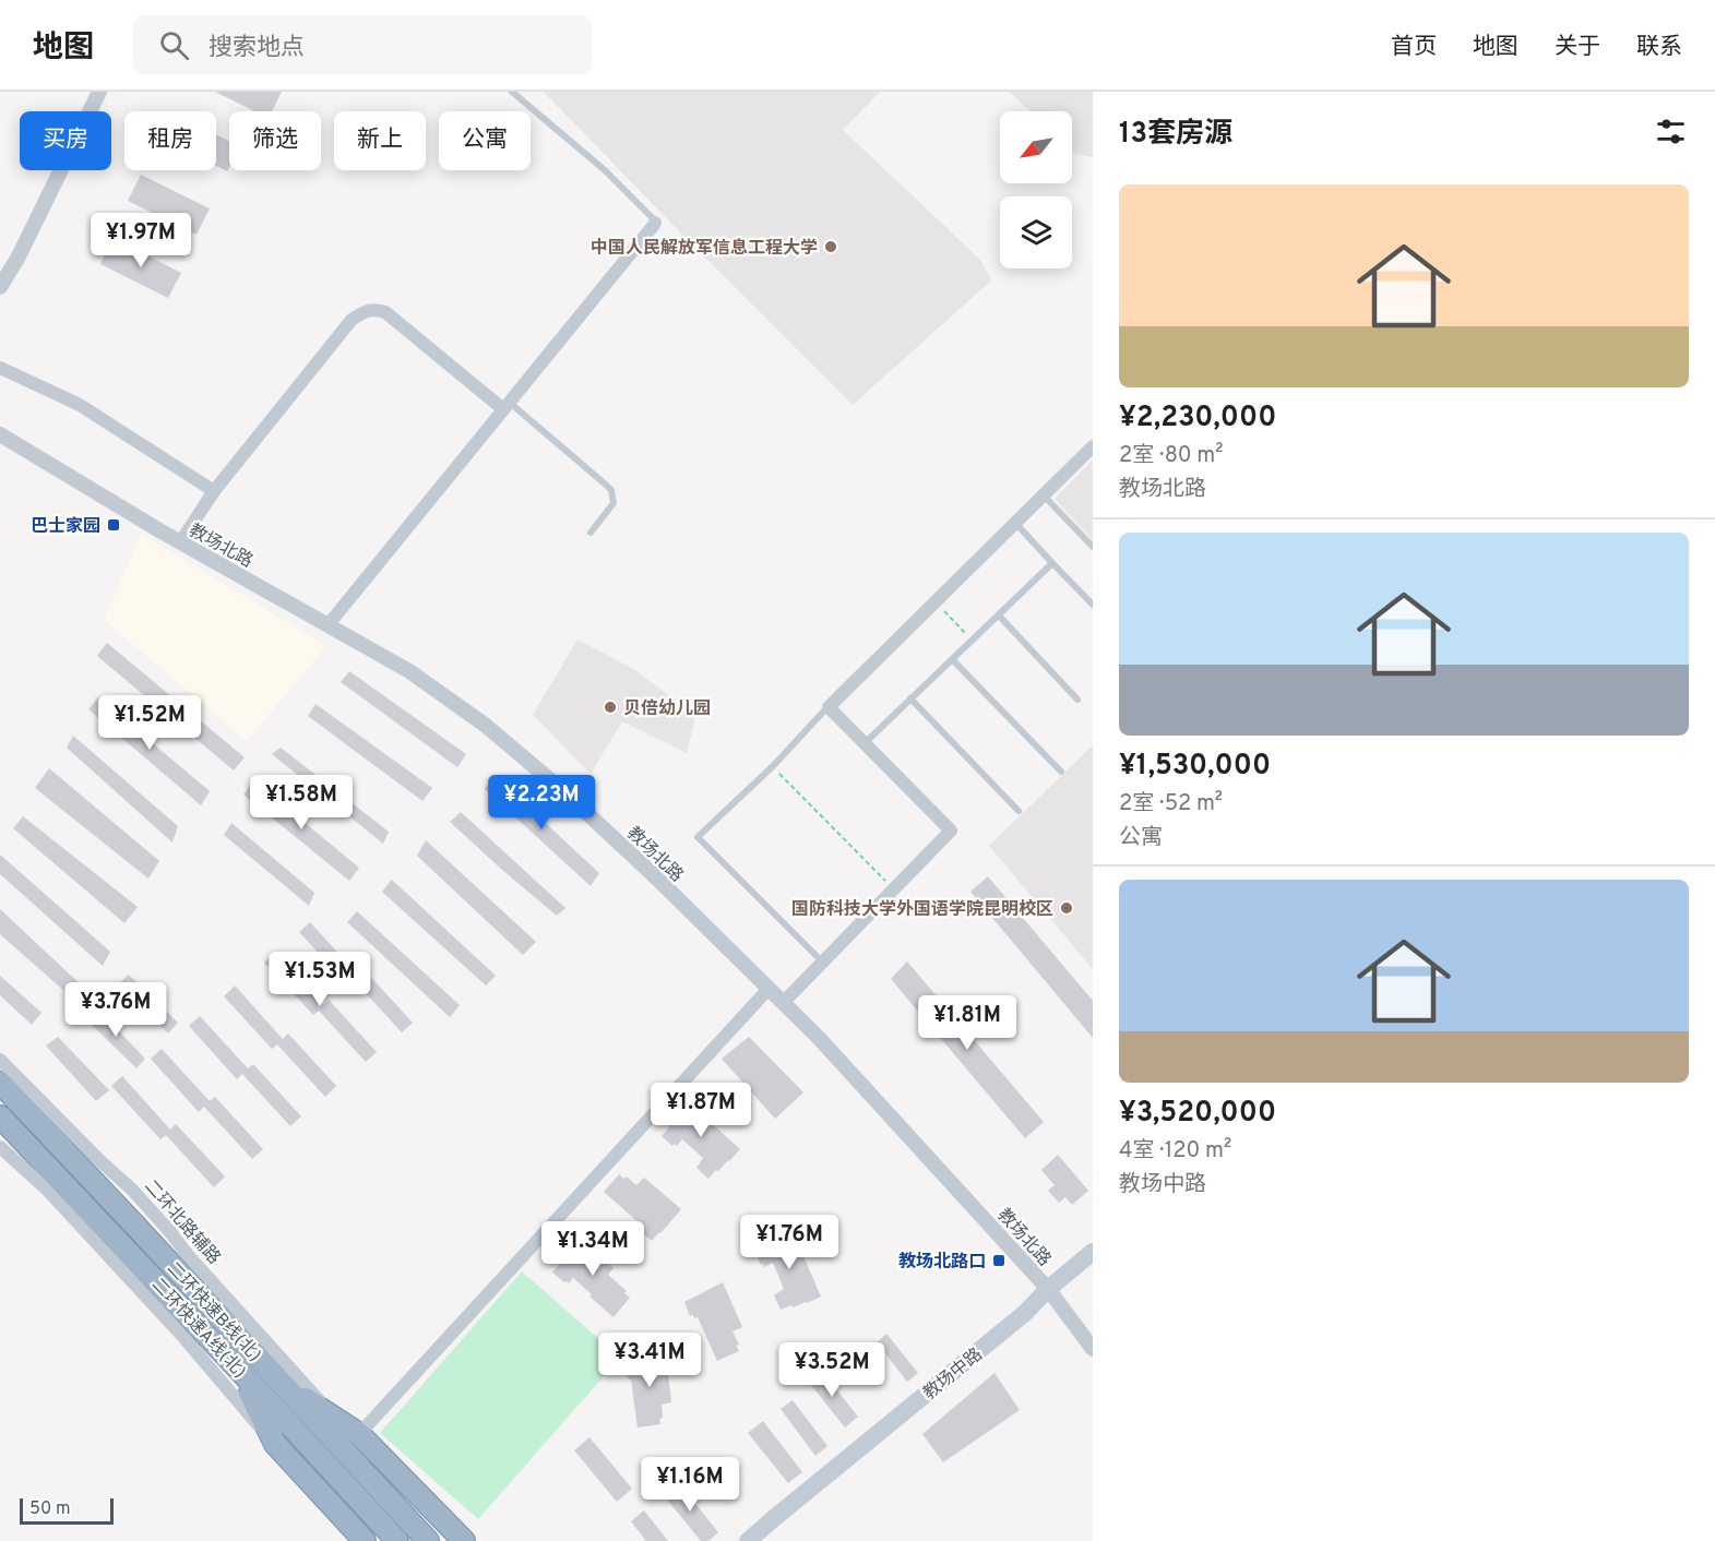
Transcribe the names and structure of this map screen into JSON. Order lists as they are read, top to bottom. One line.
{"streets":{"highway":["二环快速B线(北)","二环快速A线(北)"],"main road":["教场中路"],"street":["教场北路","二环北路辅路"]},"crossings":[["教场北路","教场中路"]],"places":{"other":["中国人民解放军信息工程大学","贝倍幼儿园","国防科技大学外国语学院昆明校区"],"transit":["巴士家园","教场北路口"]},"scale_bar":"50 m","north":"bottom left","page":{"header":"地图","search":"搜索地点","nav":["首页","地图","关于","联系"],"heading":"13套房源","chip":["买房","租房","筛选","新上","公寓"],"list":[{"name":"¥2,230,000","note":"2室 · 80 m² · 教场北路"},{"name":"¥1,530,000","note":"2室 · 52 m² · 公寓"},{"name":"¥3,520,000","note":"4室 · 120 m² · 教场中路"}],"price":["¥1.97M","¥1.52M","¥1.58M","¥2.23M","¥1.53M","¥3.76M","¥1.81M","¥1.87M","¥1.76M","¥1.34M","¥3.41M","¥3.52M","¥1.16M"],"scale":"50 m"}}
